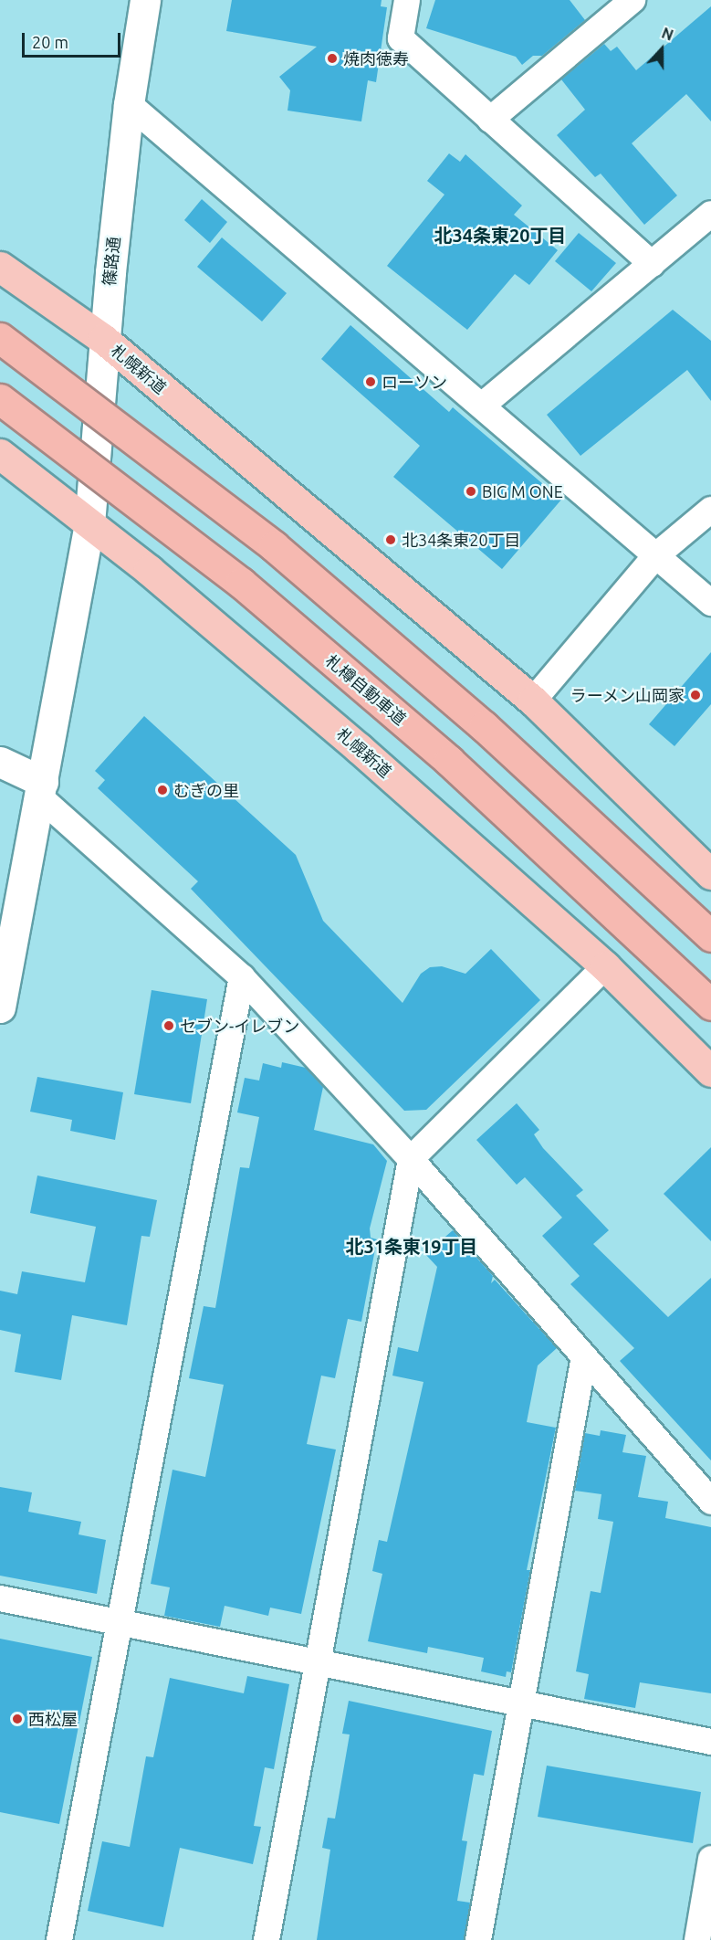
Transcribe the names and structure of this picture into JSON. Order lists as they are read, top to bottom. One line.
{"streets":{"highway":["札幌新道","札樽自動車道"],"street":["篠路通"]},"crossings":[["篠路通","札幌新道"]],"districts":["北34条東20丁目","北31条東19丁目"],"places":["焼肉徳寿","ローソン","BIG M ONE","北34条東20丁目","ラーメン山岡家","むぎの里","セブン-イレブン","西松屋"],"scale_bar":"20 m","north":"top"}
